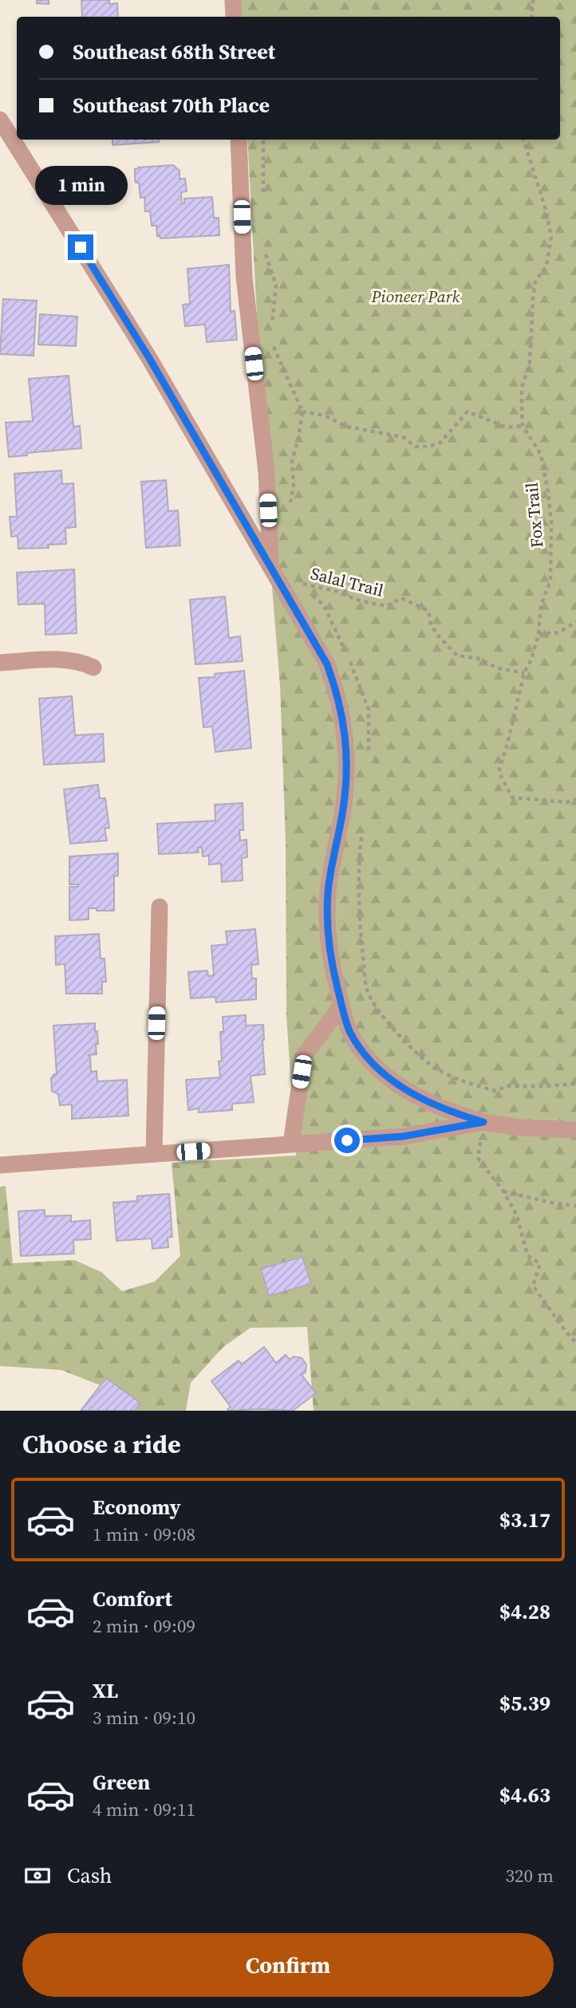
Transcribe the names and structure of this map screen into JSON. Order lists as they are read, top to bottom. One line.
{"streets":{"path":["Fox Trail","Salal Trail"]},"crossings":[["Fox Trail","Salal Trail"]],"parks":["Pioneer Park"],"page":{"banner":["Southeast 68th Street","Southeast 70th Place"],"bubble":"1 min","heading":"Choose a ride","list":[{"name":"Economy","note":"1 min · 09:08","value":"$3.17"},{"name":"Comfort","note":"2 min · 09:09","value":"$4.28"},{"name":"XL","note":"3 min · 09:10","value":"$5.39"},{"name":"Green","note":"4 min · 09:11","value":"$4.63"}],"pay":["Cash","320 m"],"buttons":"Confirm"}}
